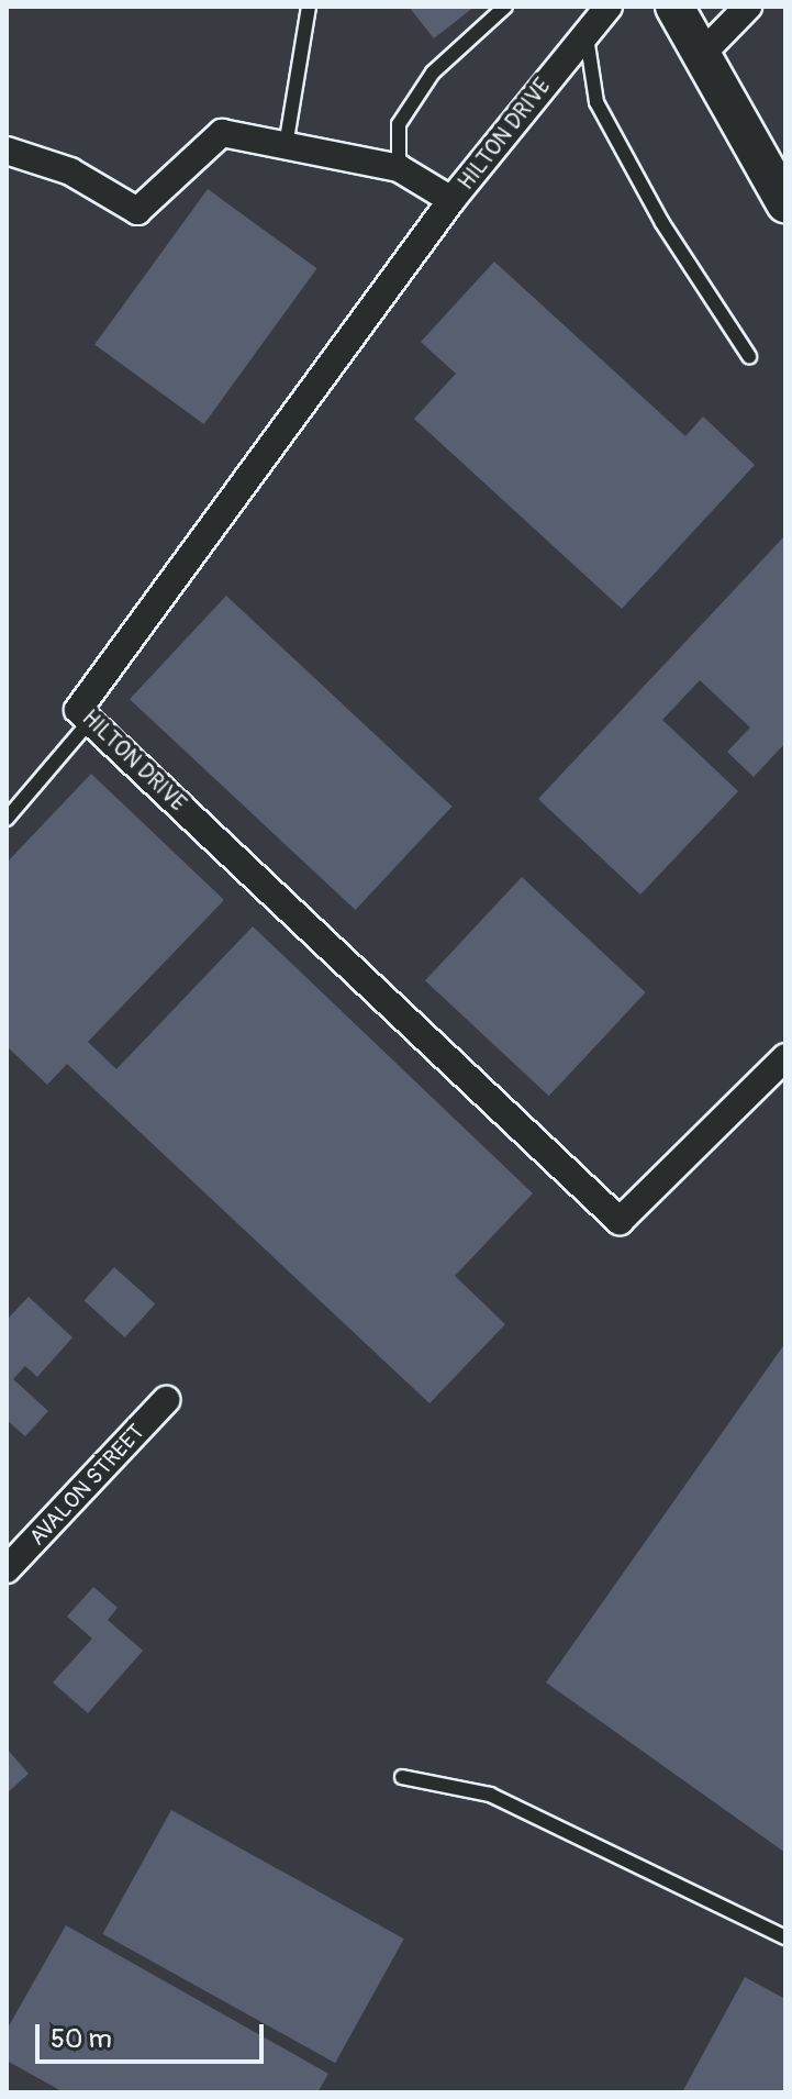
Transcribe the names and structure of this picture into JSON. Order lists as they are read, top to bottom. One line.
{"streets":{"street":["HILTON DRIVE","AVALON STREET"]},"scale_bar":"50 m"}
